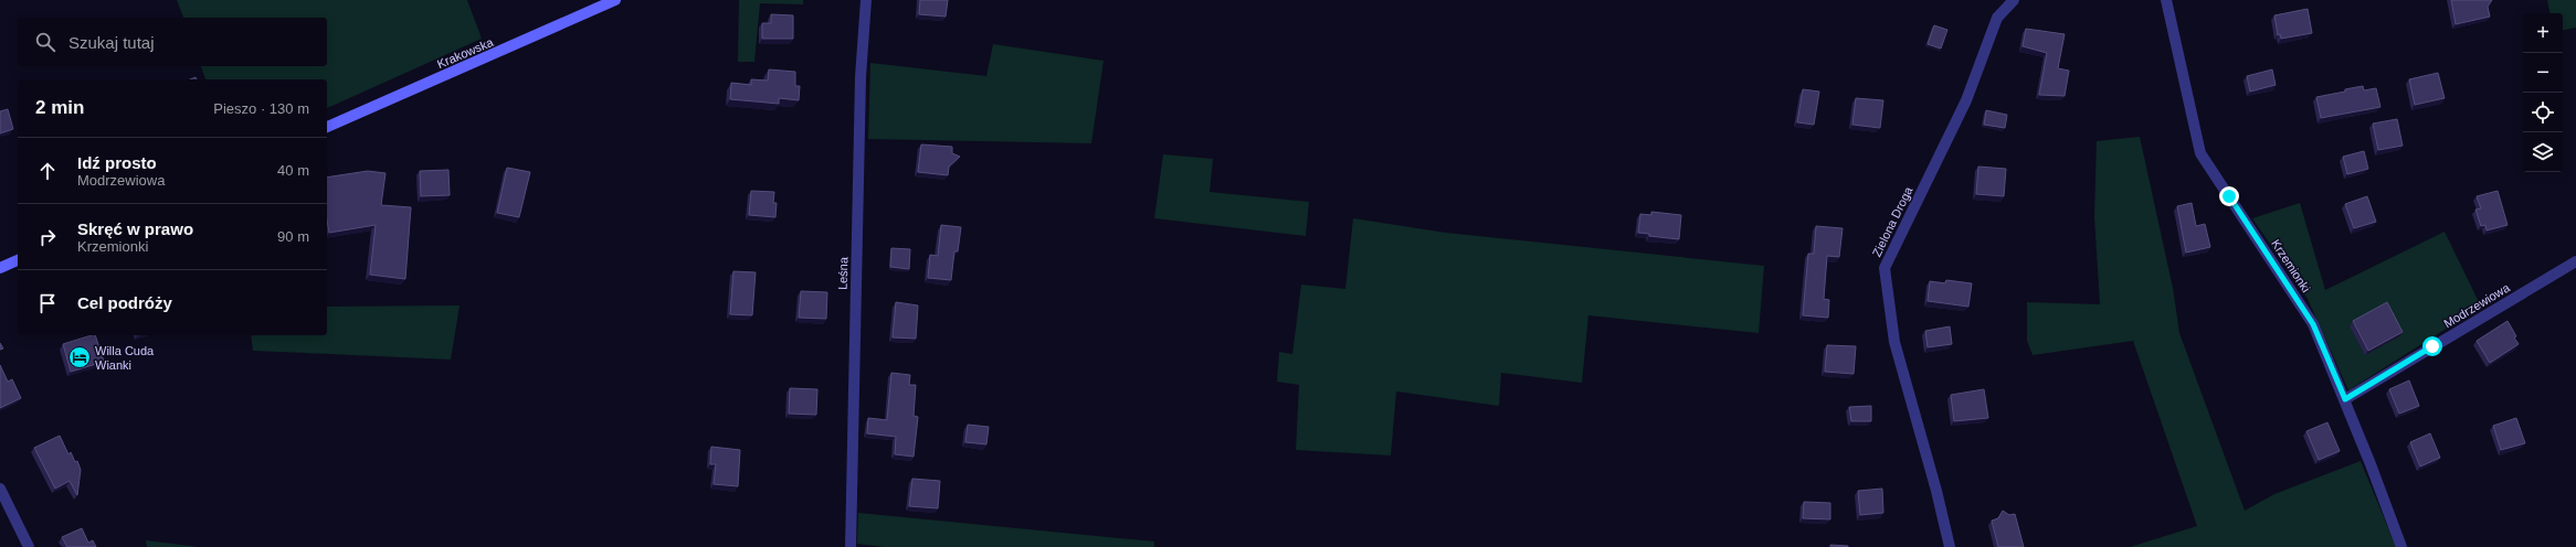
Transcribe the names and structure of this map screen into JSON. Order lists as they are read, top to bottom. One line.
{"streets":{"main road":["Krakowska"],"street":["Zielona Droga","Krzemionki","Leśna","Modrzewiowa"]},"crossings":[["Krzemionki","Modrzewiowa"]],"places":{"hotel":["Willa Cuda Wianki"]},"page":{"map_buttons":["+","−"],"search":"Szukaj tutaj","heading":["2 min","Pieszo · 130 m"],"list":[["Idź prosto","Modrzewiowa","40 m"],["Skręć w prawo","Krzemionki","90 m"],"Cel podróży"]}}
